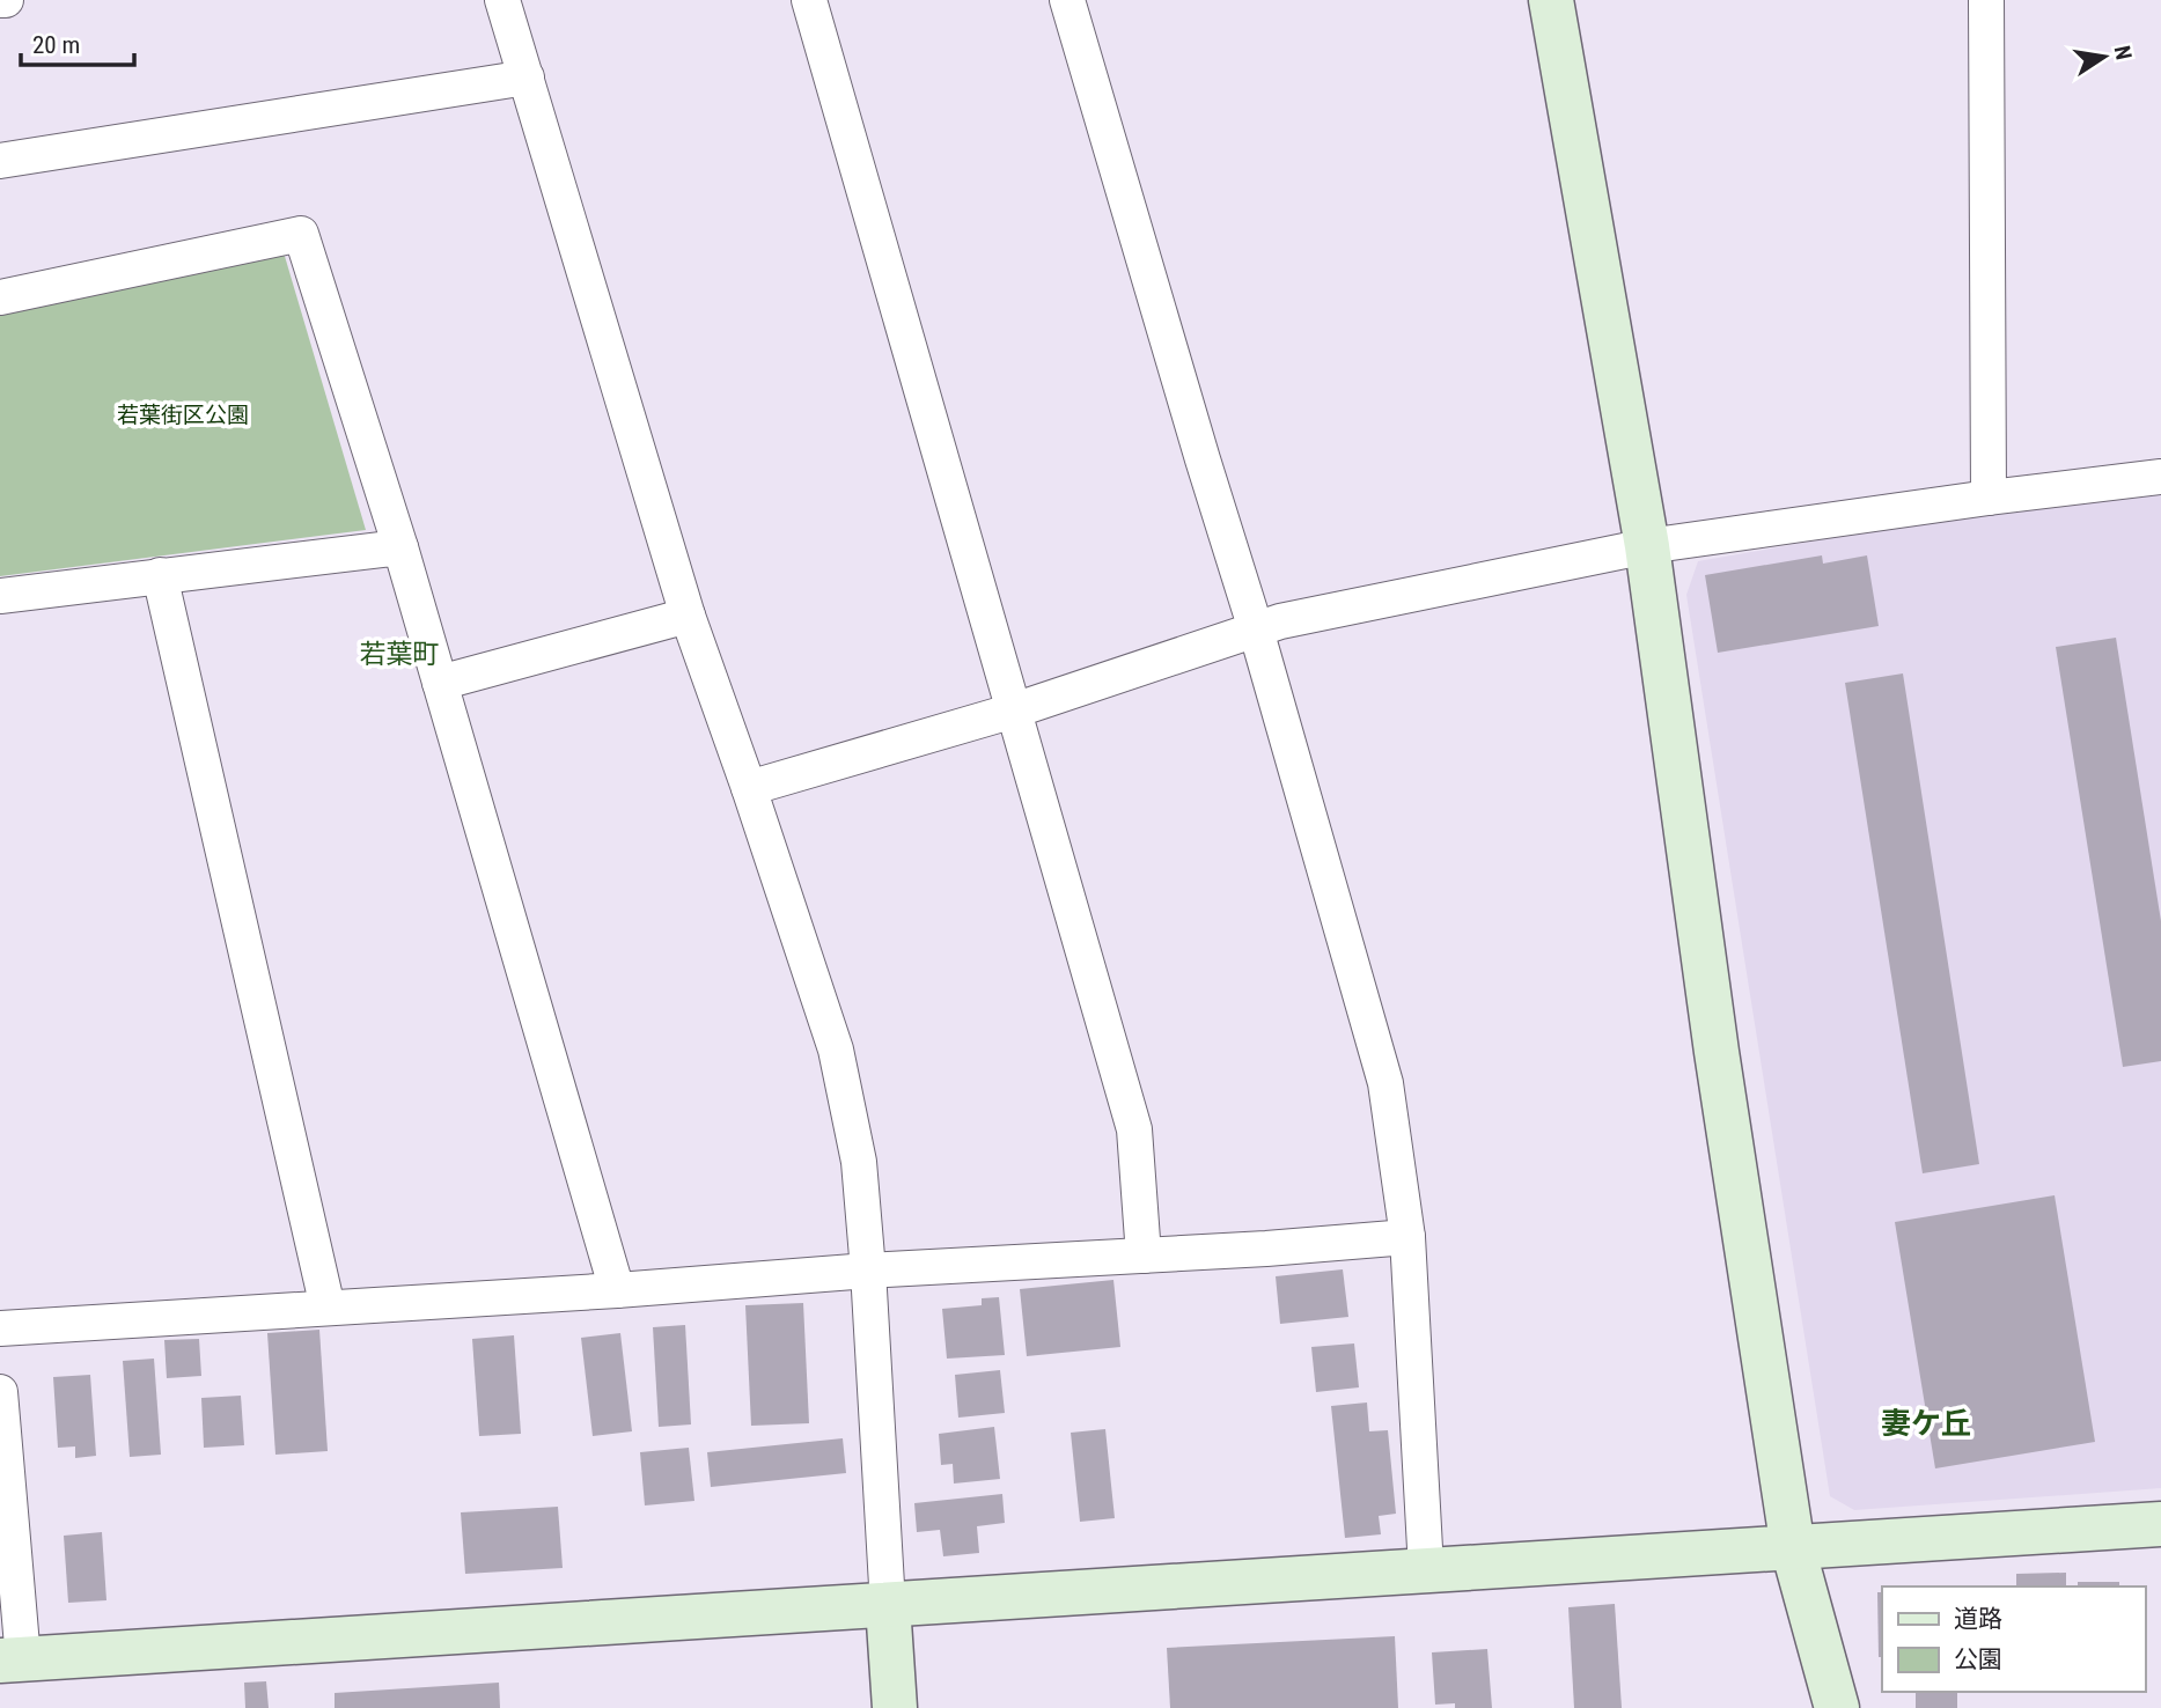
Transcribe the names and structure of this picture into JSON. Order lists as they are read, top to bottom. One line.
{"districts":["若葉町","妻ケ丘"],"parks":["若葉街区公園"],"legend":["道路","公園"],"scale_bar":"20 m","north":"right"}
